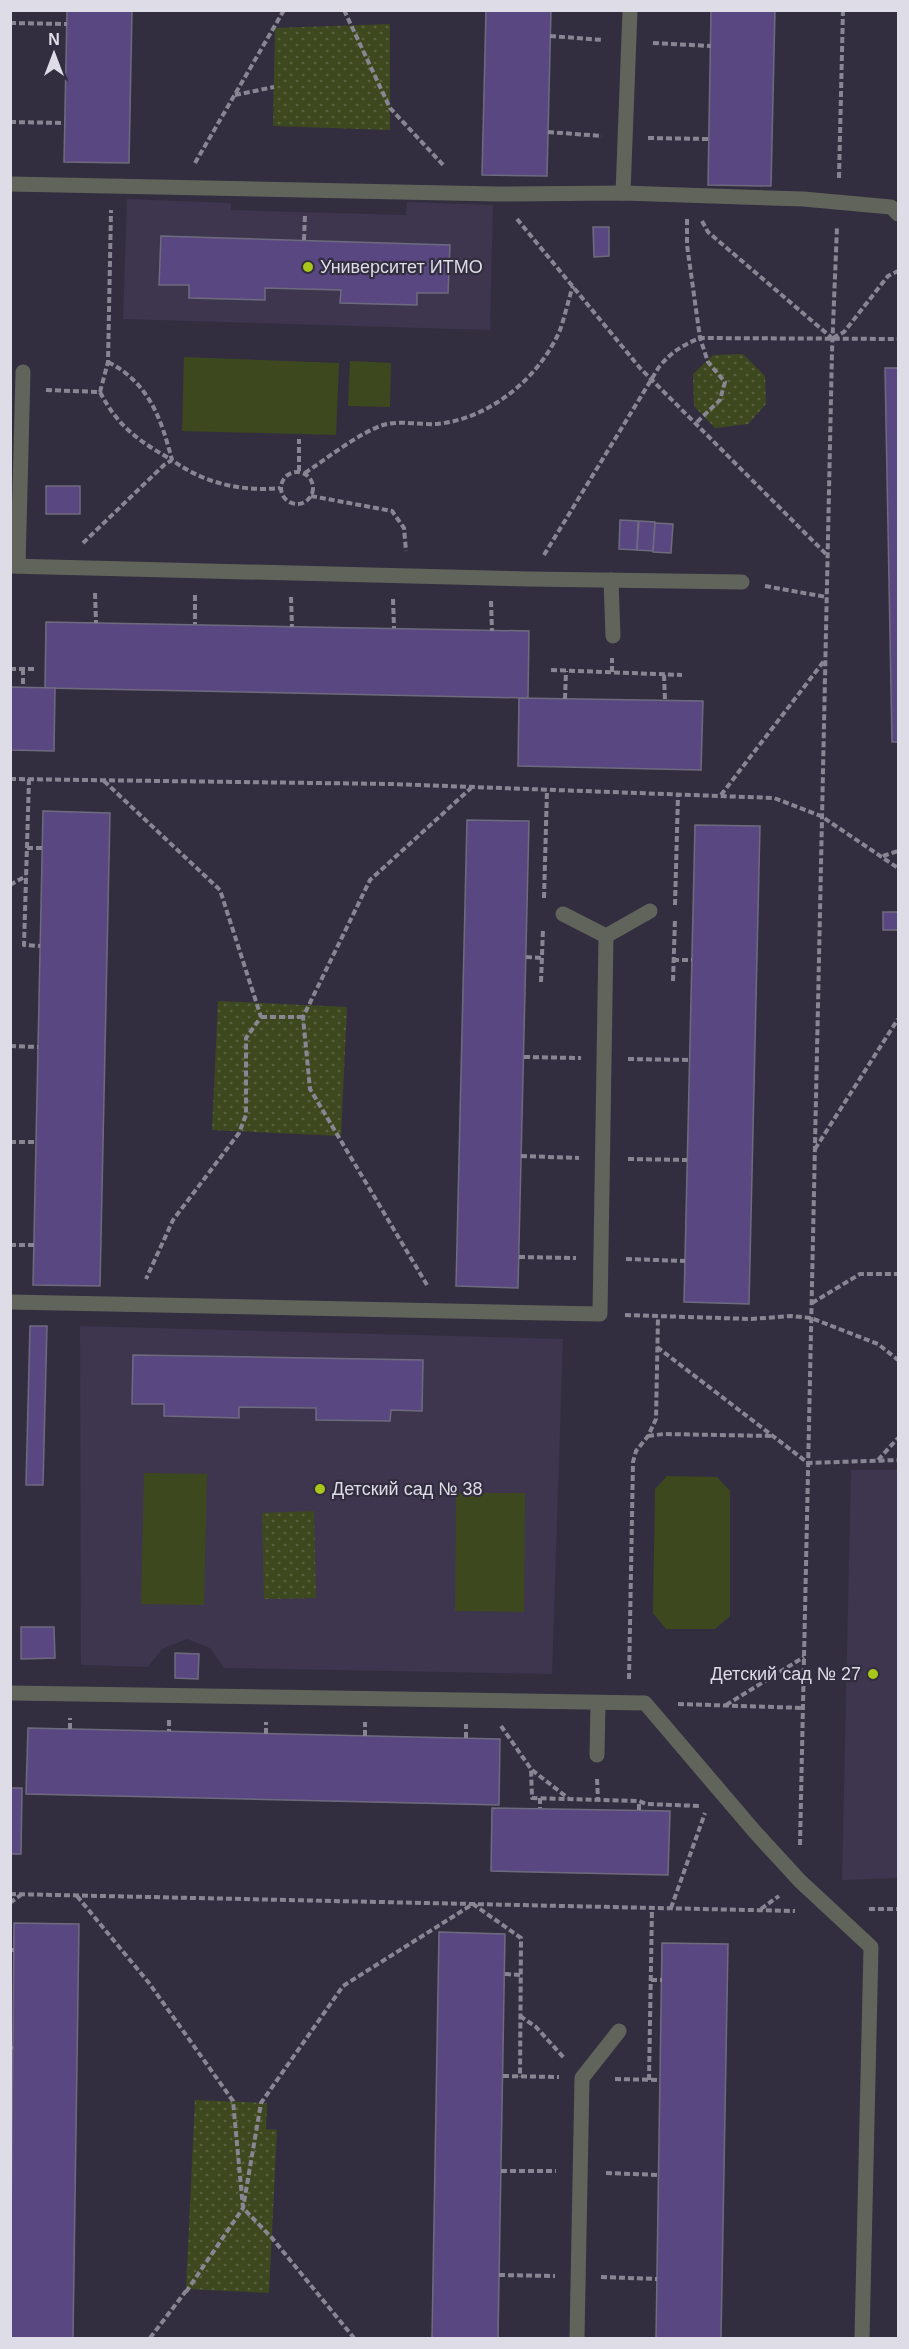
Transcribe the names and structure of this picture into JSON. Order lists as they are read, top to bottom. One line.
{"places":["Университет ИТМО","Детский сад № 38","Детский сад № 27"],"north":"top"}
